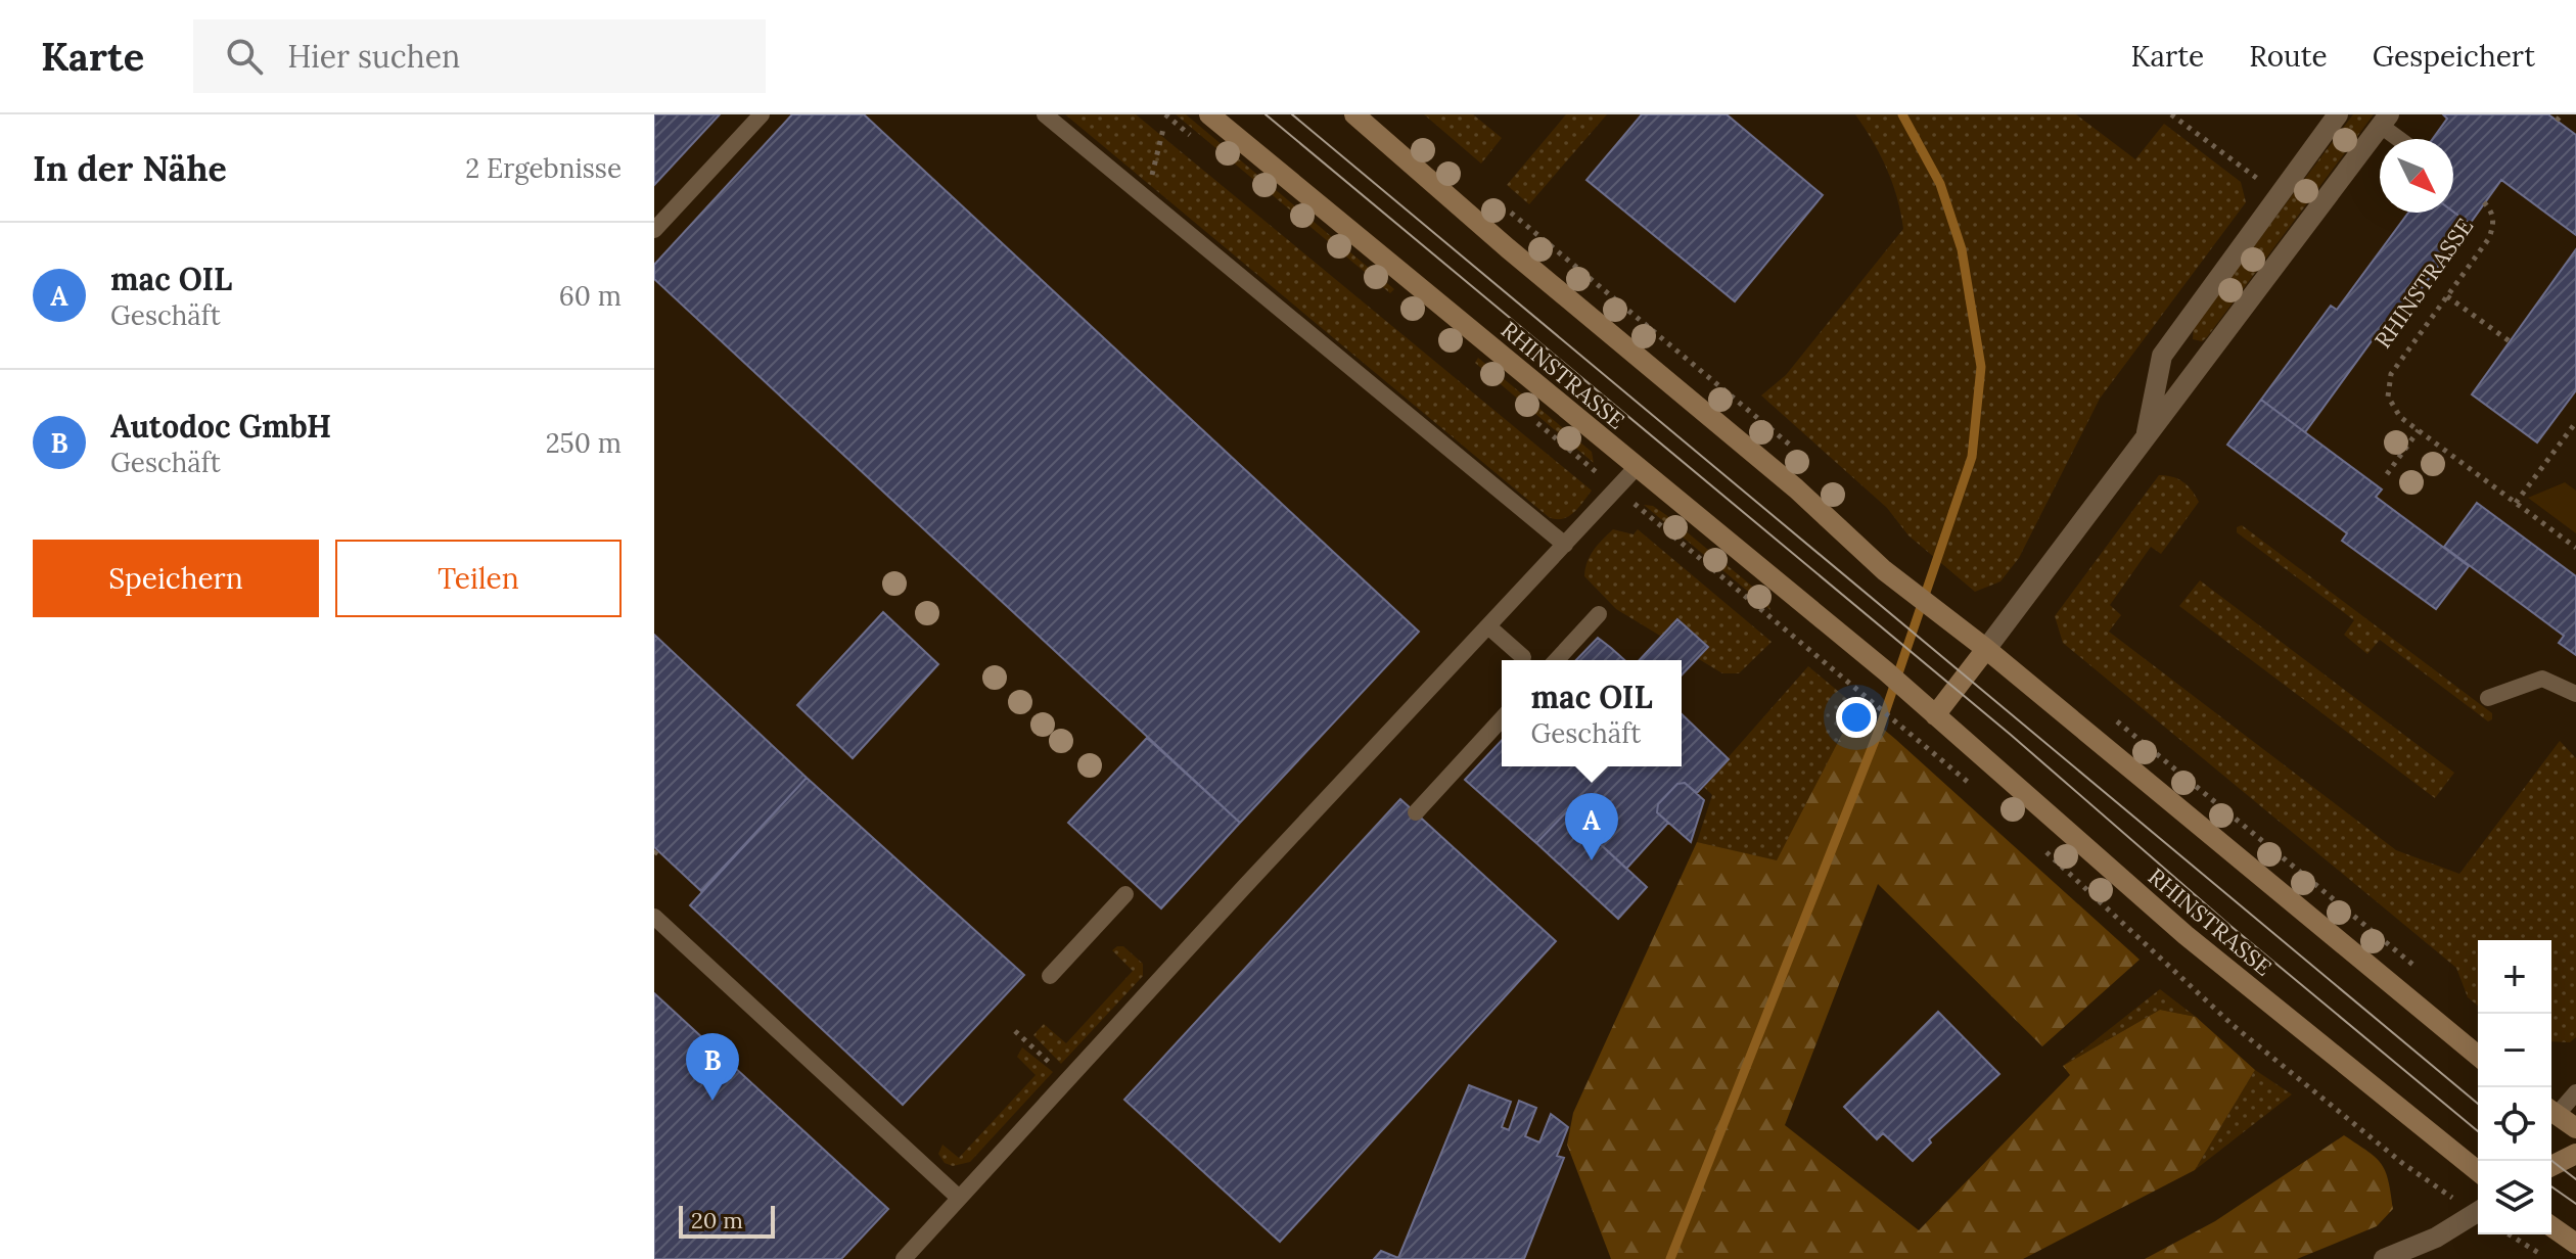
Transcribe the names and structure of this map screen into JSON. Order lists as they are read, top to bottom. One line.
{"streets":{"main road":["RHINSTRASSE"]},"scale_bar":"20 m","north":"bottom right","page":{"header":"Karte","search":"Hier suchen","nav":["Karte","Route","Gespeichert"],"heading":["In der Nähe","2 Ergebnisse"],"list":[{"mark":"A","name":"mac OIL","note":"Geschäft","value":"60 m"},{"mark":"B","name":"Autodoc GmbH","note":"Geschäft","value":"250 m"}],"buttons":["Speichern","Teilen"],"popup":["mac OIL","Geschäft"],"pins":["A","B"],"map_buttons":["+","−"],"scale":"20 m"}}
